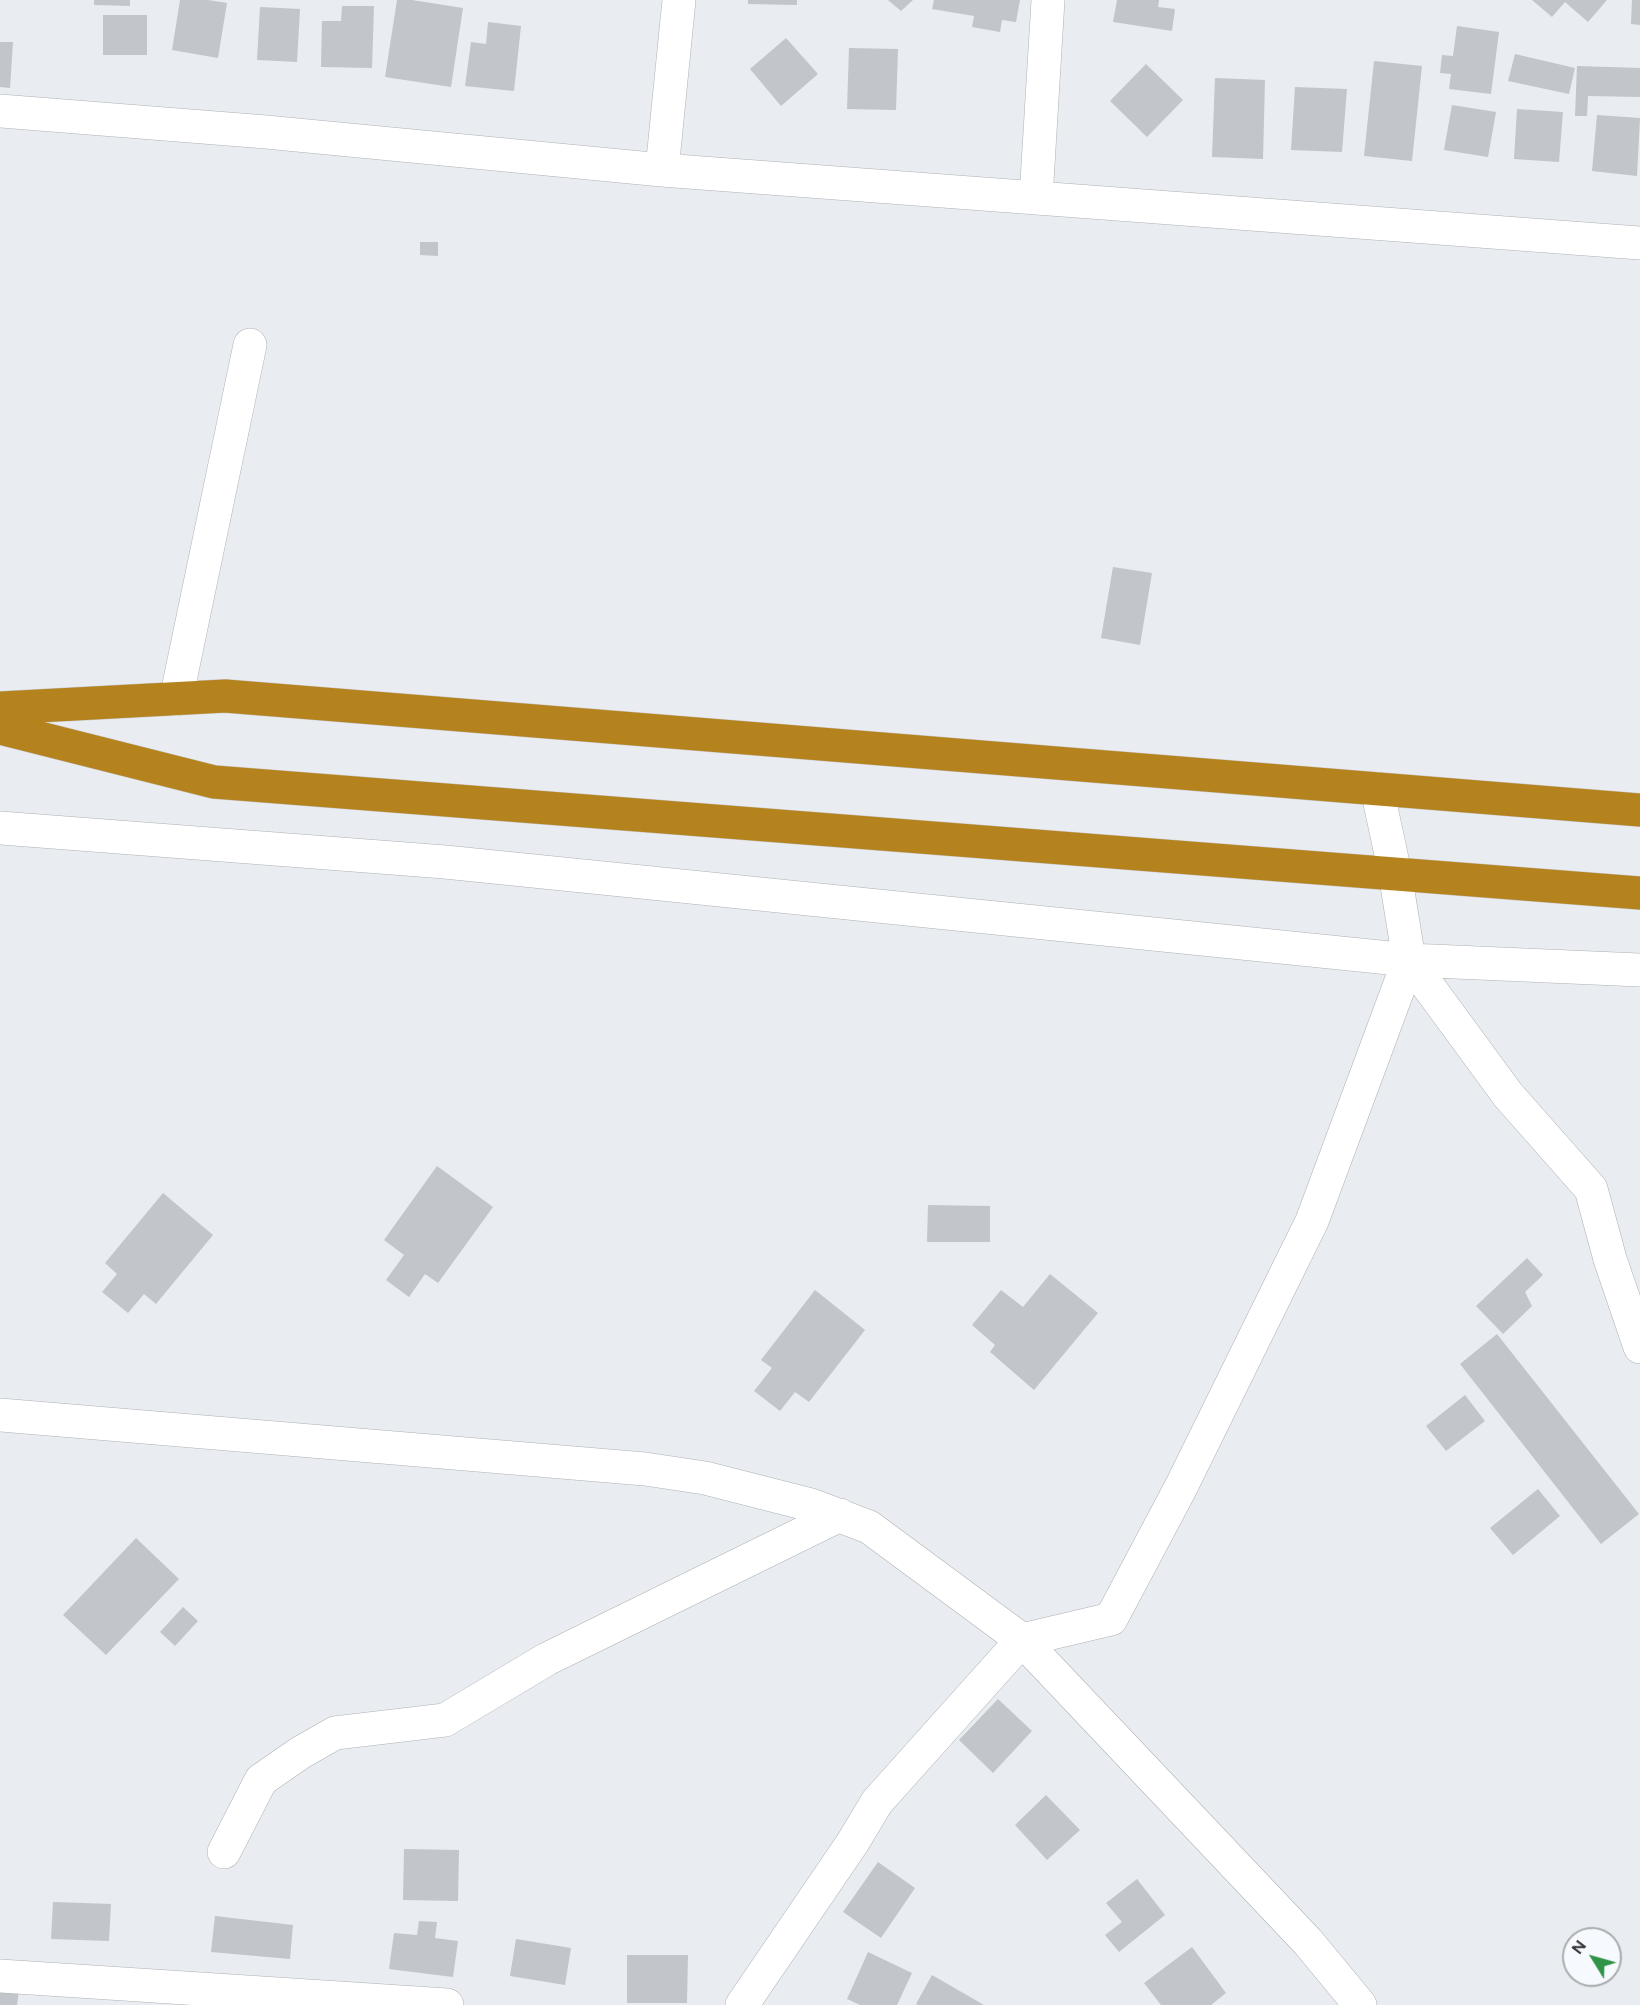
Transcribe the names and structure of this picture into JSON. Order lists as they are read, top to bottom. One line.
{"north":"top left"}
